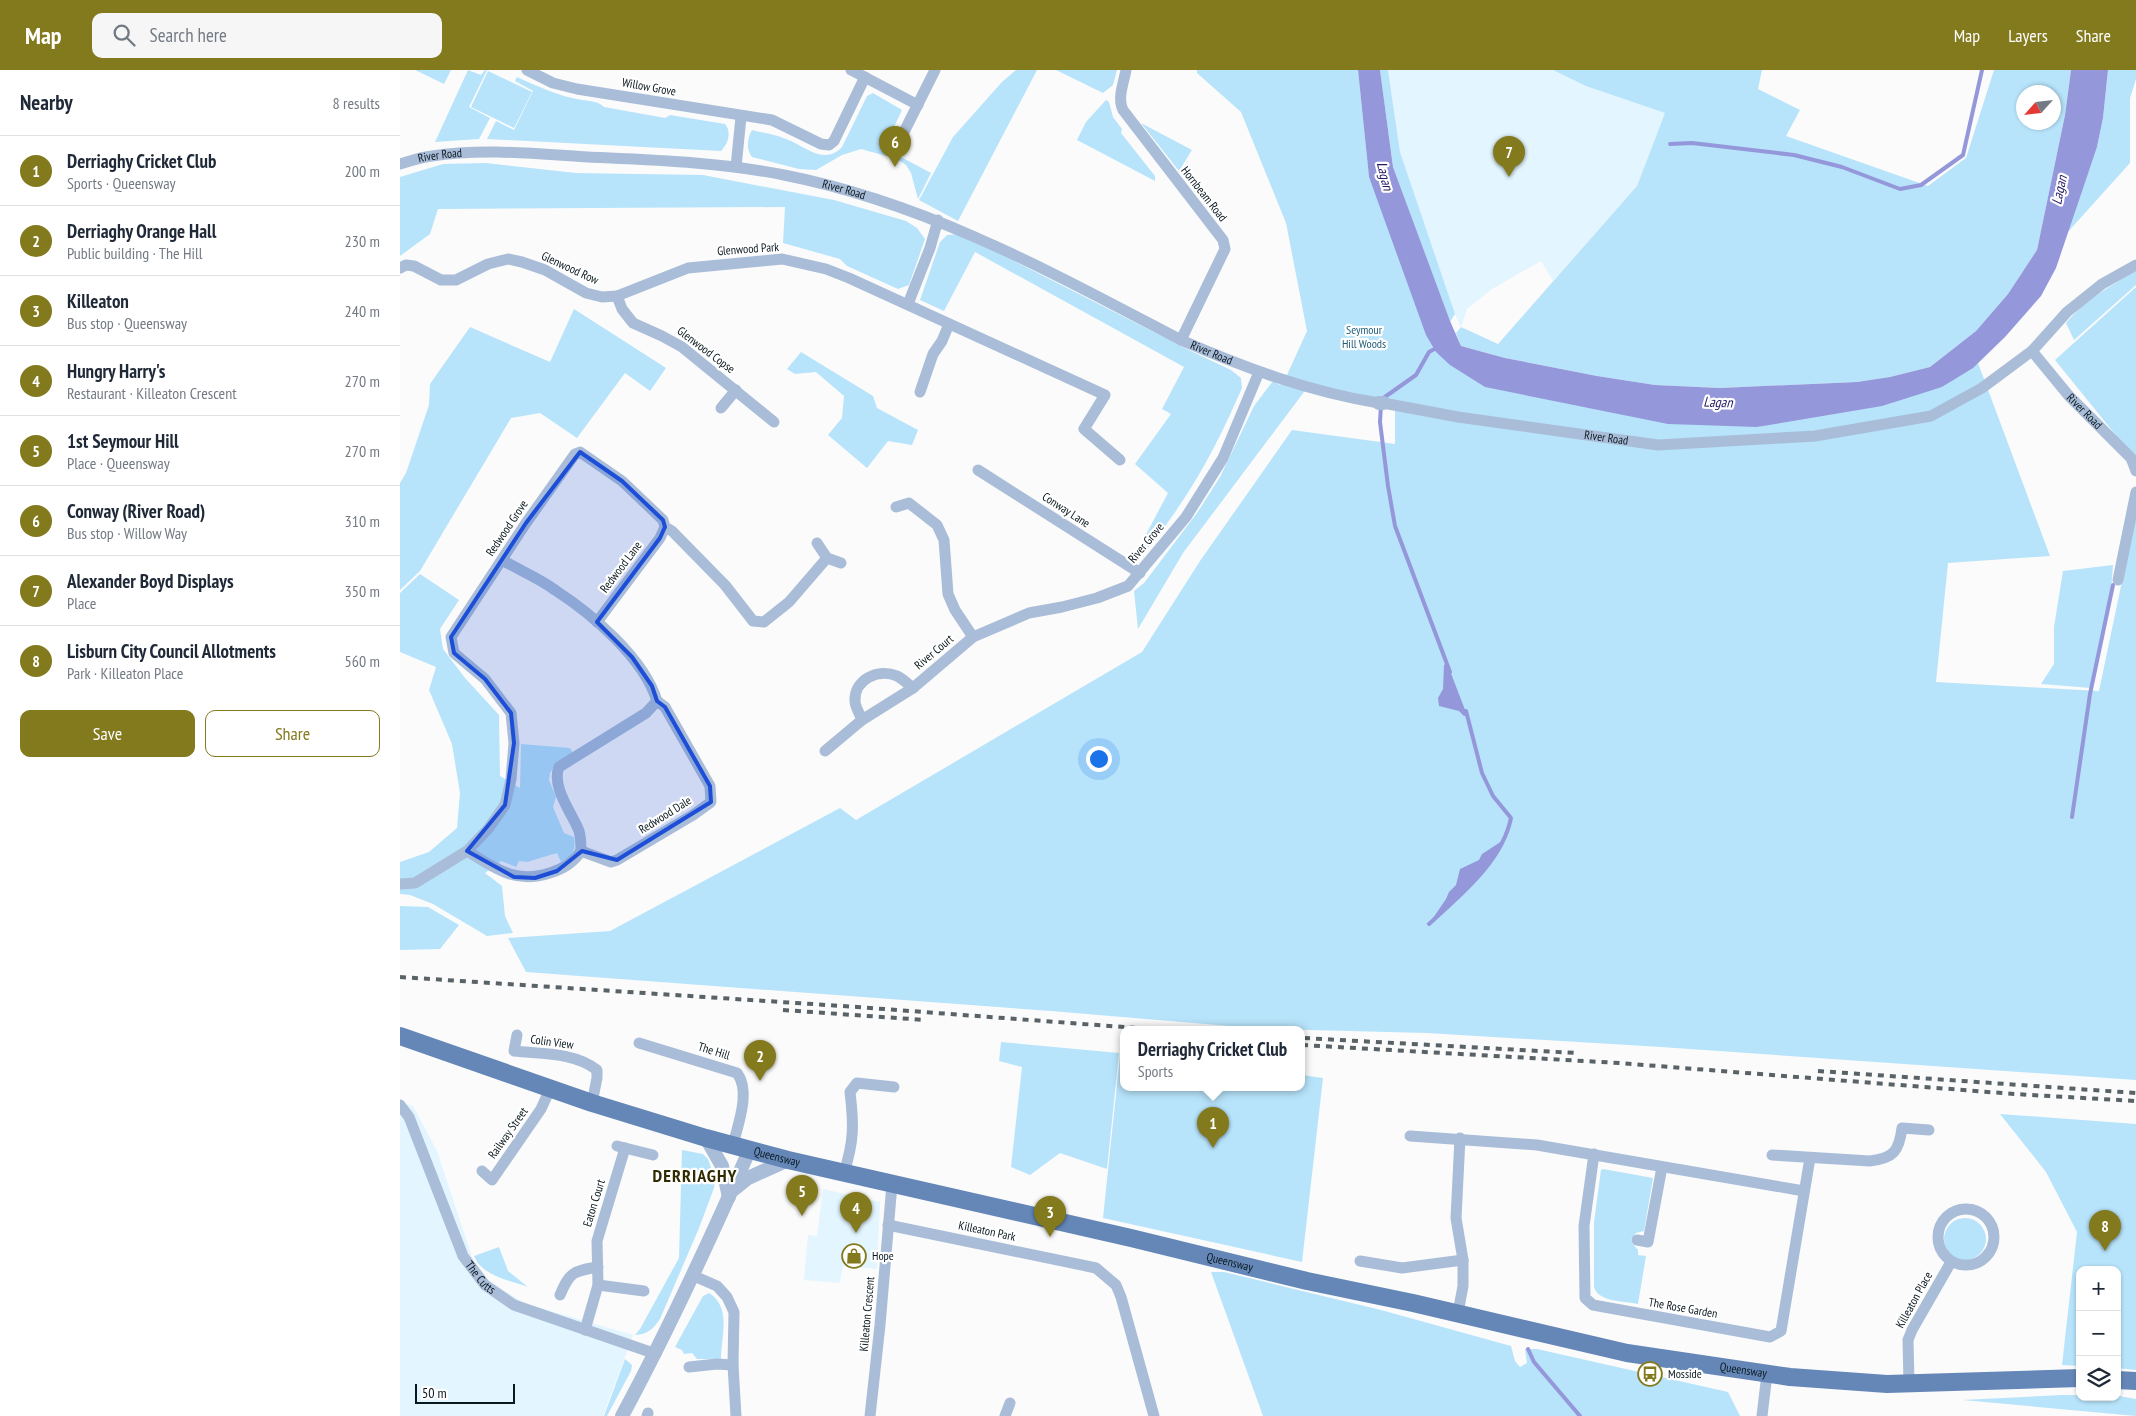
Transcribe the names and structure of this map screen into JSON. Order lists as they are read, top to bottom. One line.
{"streets":{"main road":["Queensway"],"street":["Willow Grove","River Road","Hornbeam Road","Glenwood Park","Glenwood Row","Glenwood Copse","Conway Lane","Redwood Grove","River Grove","Redwood Lane","River Court","Redwood Dale","Colin View","The Hill","Railway Street","Eaton Court","Killeaton Park","The Cutts","Killeaton Place","The Rose Garden","Killeaton Crescent"]},"crossings":[["River Road","Hornbeam Road"],["River Road","River Grove"],["Glenwood Park","Glenwood Row"],["Glenwood Park","Glenwood Copse"],["Glenwood Row","Glenwood Copse"],["Conway Lane","River Grove"],["Redwood Grove","Redwood Lane"],["Redwood Grove","Redwood Dale"],["River Grove","River Court"],["Redwood Lane","Redwood Dale"],["Colin View","Queensway"],["The Hill","Queensway"],["Railway Street","Queensway"],["Queensway","Killeaton Place"],["Queensway","Killeaton Crescent"],["Eaton Court","The Cutts"],["Killeaton Park","Killeaton Crescent"]],"districts":["DERRIAGHY"],"water":["Lagan"],"parks":["Seymour Hill Woods"],"places":{"shop":["Hope"],"bus stop":["Mosside"]},"scale_bar":"50 m","north":"bottom left","page":{"header":"Map","search":"Search here","nav":["Map","Layers","Share"],"heading":["Nearby","8 results"],"pins":["6","7","2","1","5","4","3","8"],"list":[{"mark":"1","name":"Derriaghy Cricket Club","note":"Sports · Queensway","value":"200 m"},{"mark":"2","name":"Derriaghy Orange Hall","note":"Public building · The Hill","value":"230 m"},{"mark":"3","name":"Killeaton","note":"Bus stop · Queensway","value":"240 m"},{"mark":"4","name":"Hungry Harry's","note":"Restaurant · Killeaton Crescent","value":"270 m"},{"mark":"5","name":"1st Seymour Hill","note":"Place · Queensway","value":"270 m"},{"mark":"6","name":"Conway (River Road)","note":"Bus stop · Willow Way","value":"310 m"},{"mark":"7","name":"Alexander Boyd Displays","note":"Place","value":"350 m"},{"mark":"8","name":"Lisburn City Council Allotments","note":"Park · Killeaton Place","value":"560 m"}],"buttons":["Save","Share"],"popup":["Derriaghy Cricket Club","Sports"],"map_buttons":["+","−"],"scale":"50 m"}}
